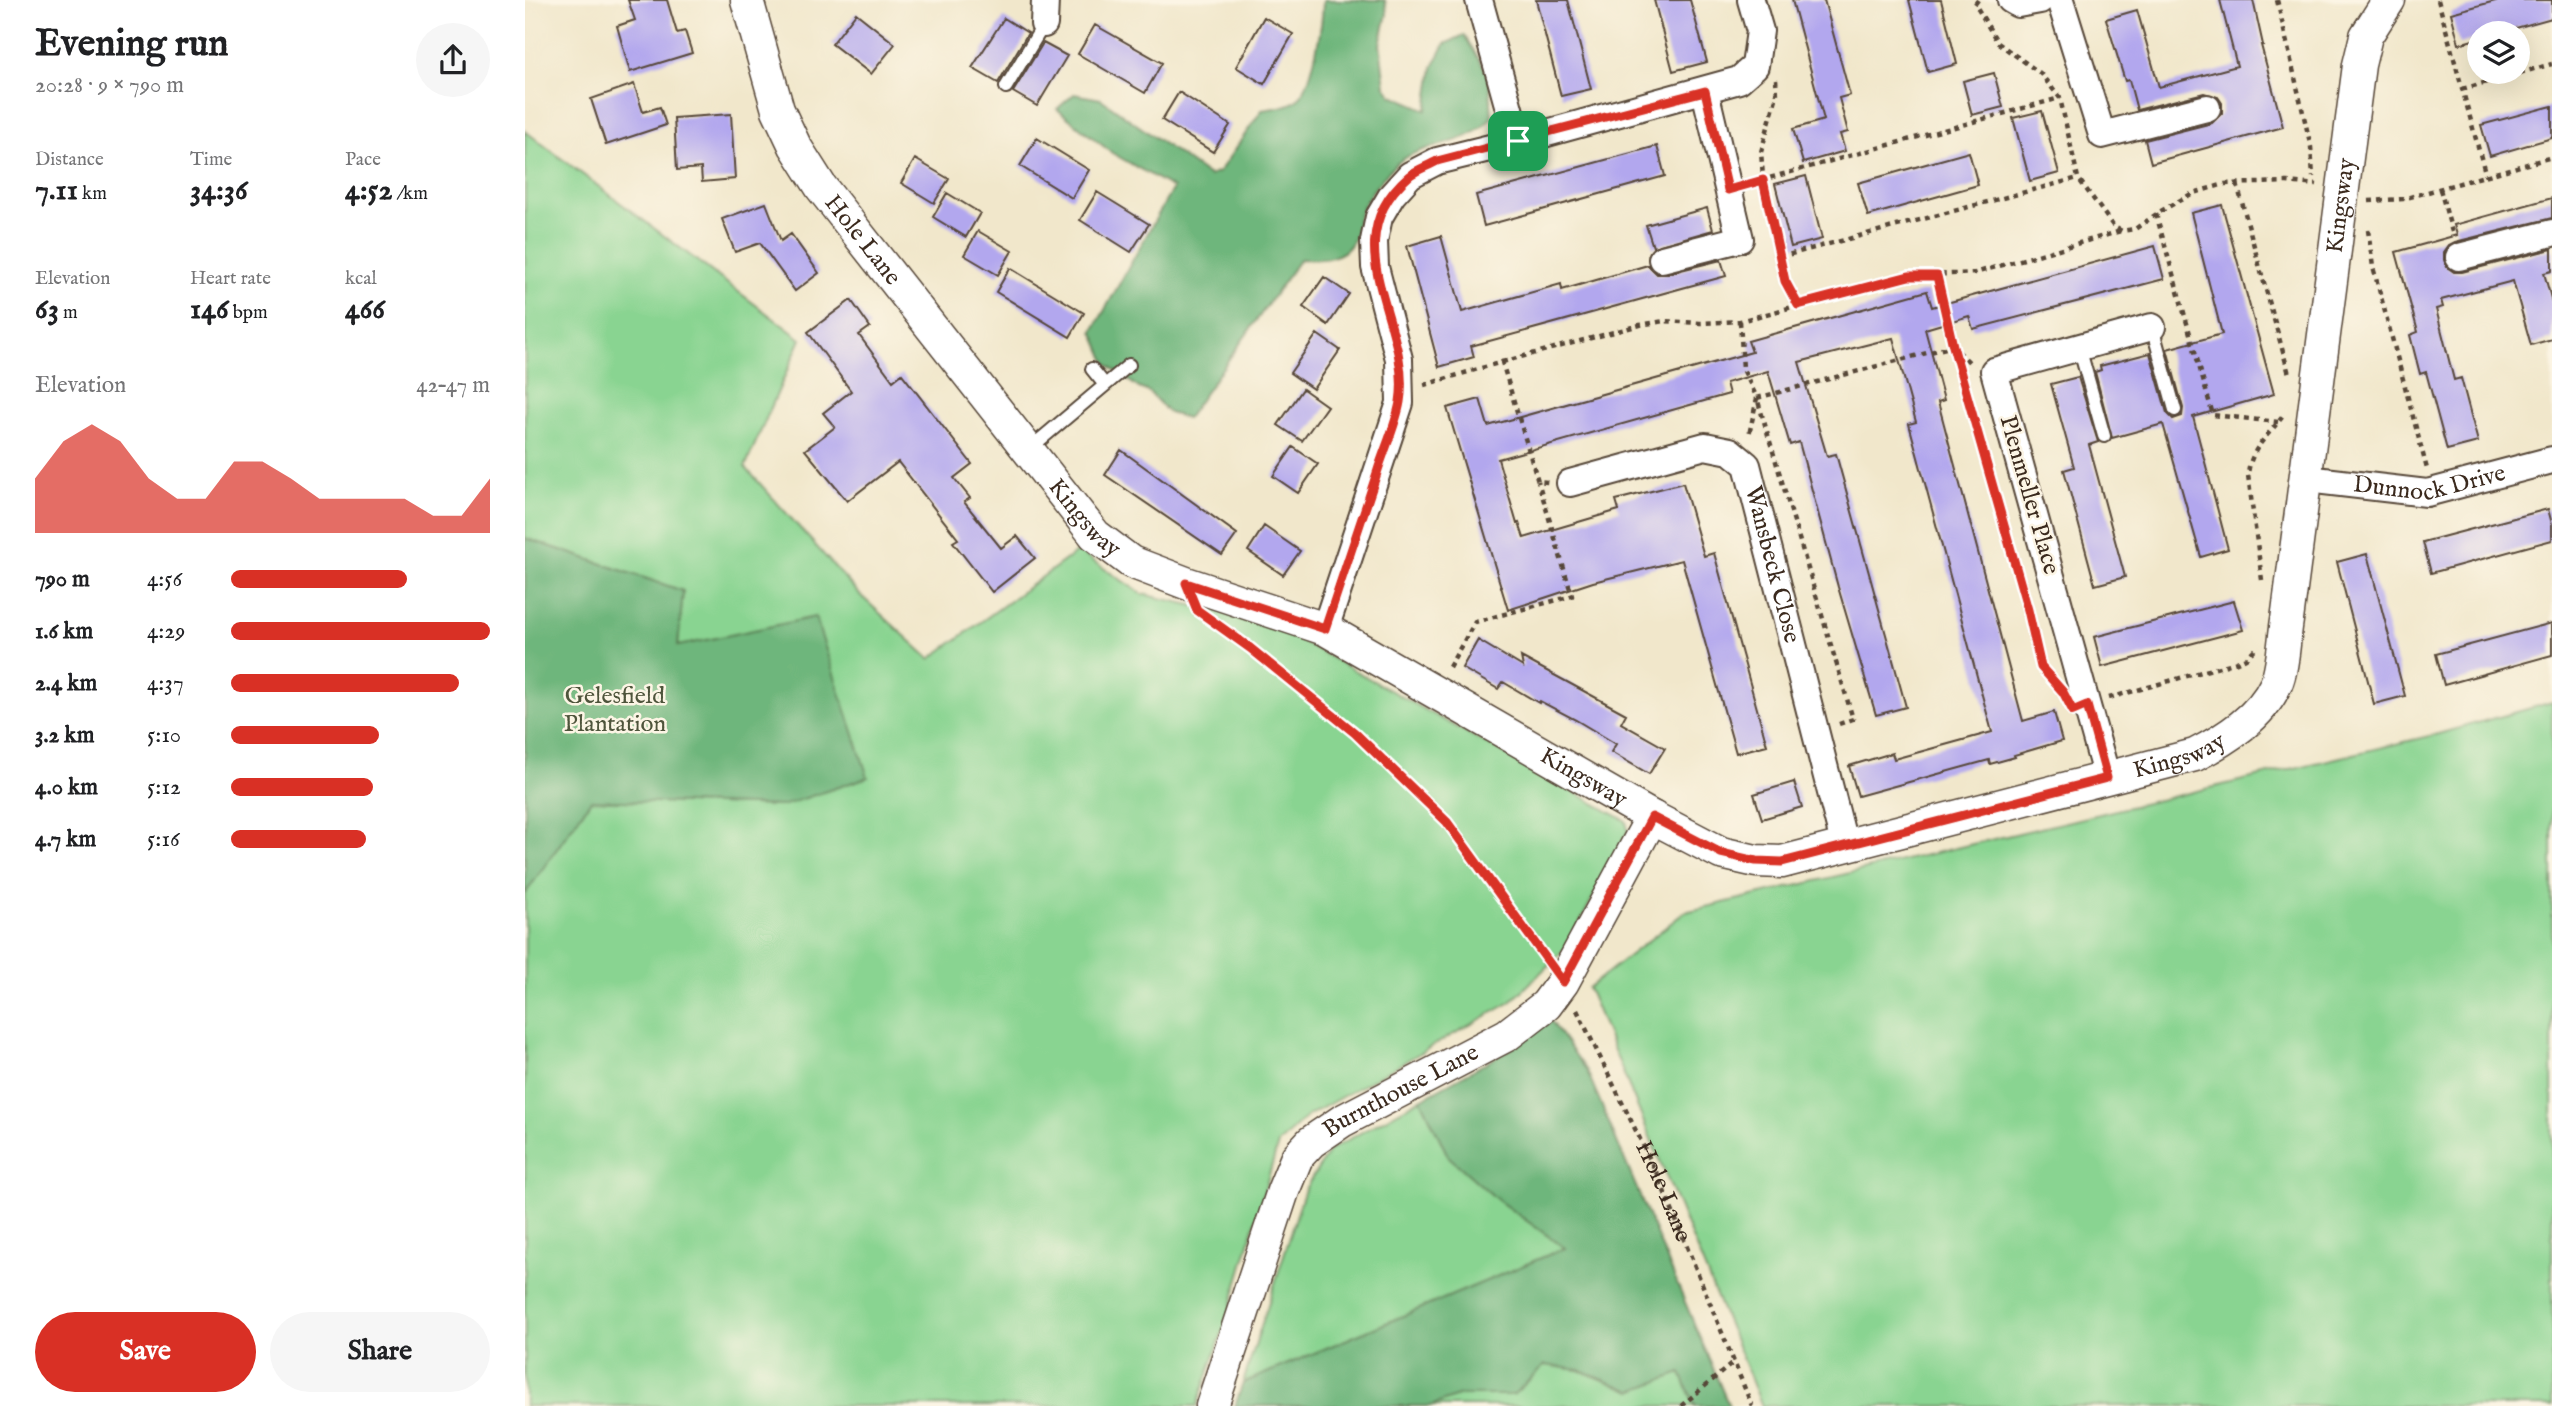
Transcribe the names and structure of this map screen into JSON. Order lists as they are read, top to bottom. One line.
{"streets":{"street":["Kingsway","Hole Lane","Dunnock Drive","Plenmeller Place","Wansbeck Close","Burnthouse Lane"]},"crossings":[["Kingsway","Hole Lane"],["Kingsway","Dunnock Drive"],["Kingsway","Plenmeller Place"],["Kingsway","Wansbeck Close"],["Kingsway","Burnthouse Lane"],["Hole Lane","Burnthouse Lane"]],"parks":["Gelesfield Plantation"],"page":{"heading":["Evening run","20:28 · 9 × 790 m"],"stats":[["Distance","7.11 km"],["Time","34:36"],["Pace","4:52 /km"],["Elevation","63 m"],["Heart rate","146 bpm"],["kcal","466"]],"chart":["Elevation","42–47 m"],"list":[{"name":"790 m","note":"4:56"},{"name":"1.6 km","note":"4:29"},{"name":"2.4 km","note":"4:37"},{"name":"3.2 km","note":"5:10"},{"name":"4.0 km","note":"5:12"},{"name":"4.7 km","note":"5:16"}],"buttons":["Save","Share"]}}
